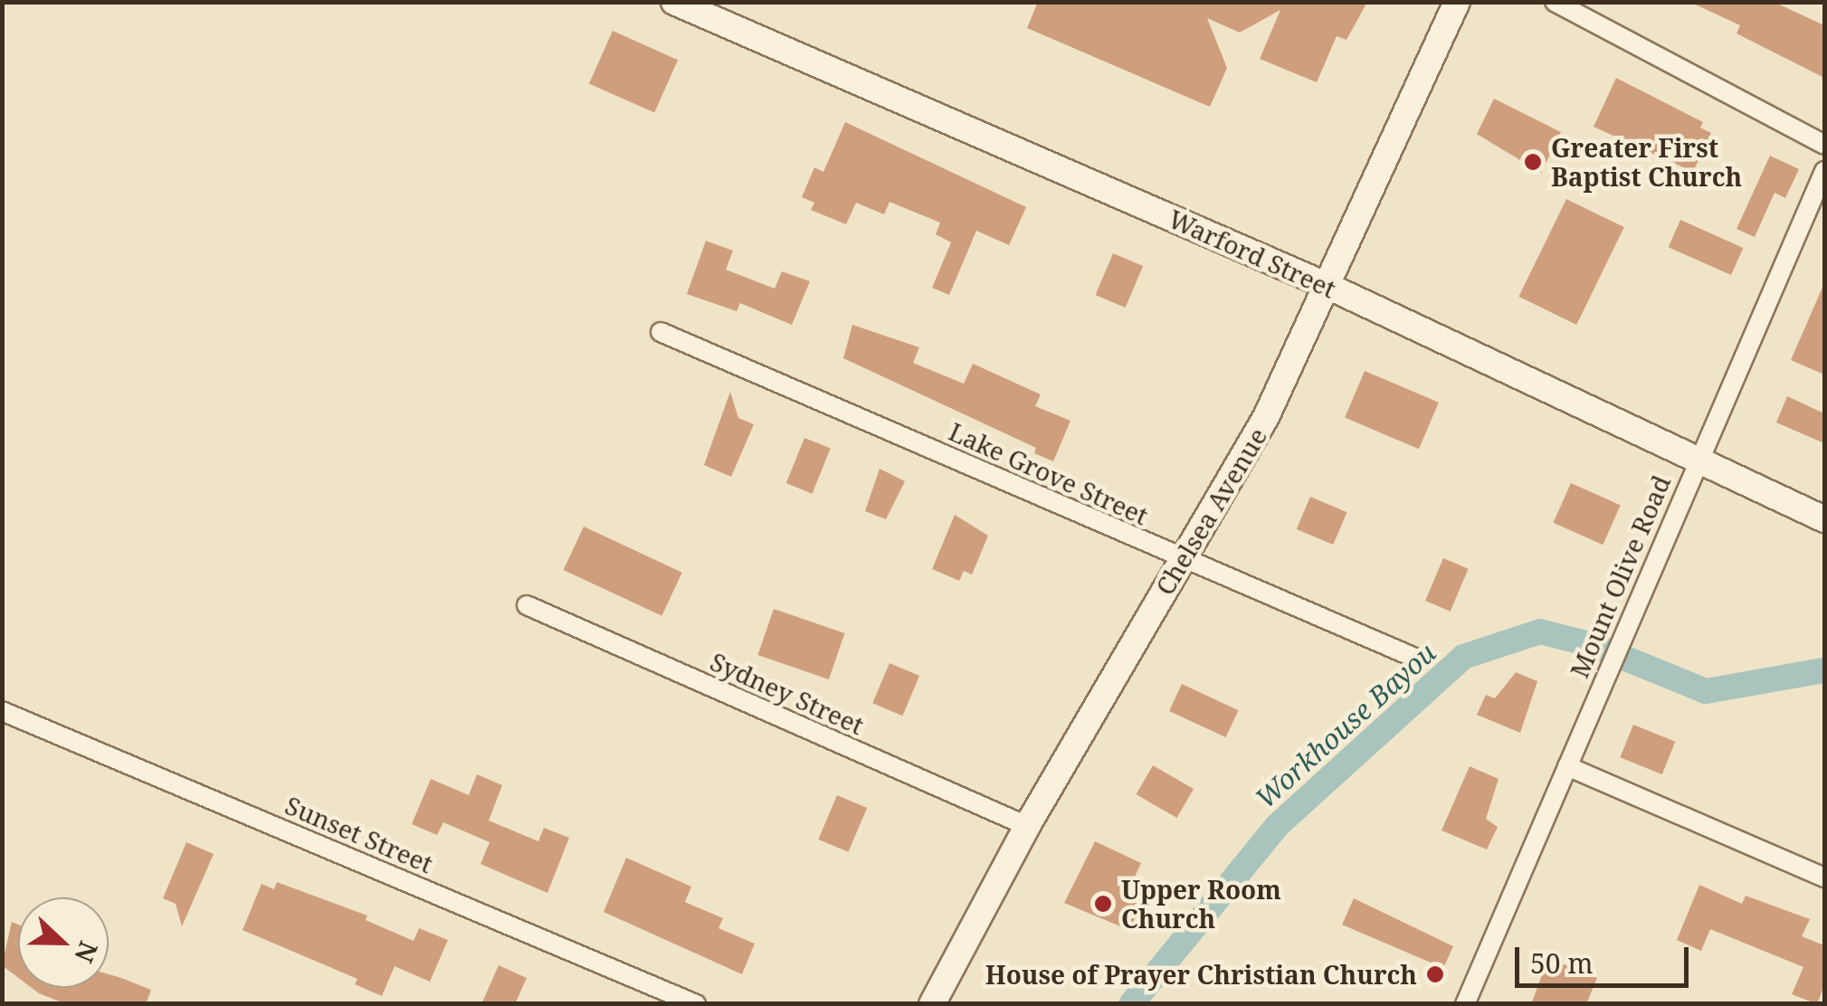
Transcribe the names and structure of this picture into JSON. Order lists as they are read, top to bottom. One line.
{"streets":{"main road":["Warford Street","Chelsea Avenue"],"street":["Lake Grove Street","Mount Olive Road","Sydney Street","Sunset Street"]},"crossings":[["Warford Street","Chelsea Avenue"],["Warford Street","Mount Olive Road"],["Lake Grove Street","Chelsea Avenue"],["Chelsea Avenue","Sydney Street"]],"water":["Workhouse Bayou"],"places":["Greater First Baptist Church","Upper Room Church","House of Prayer Christian Church"],"scale_bar":"50 m","north":"right"}
